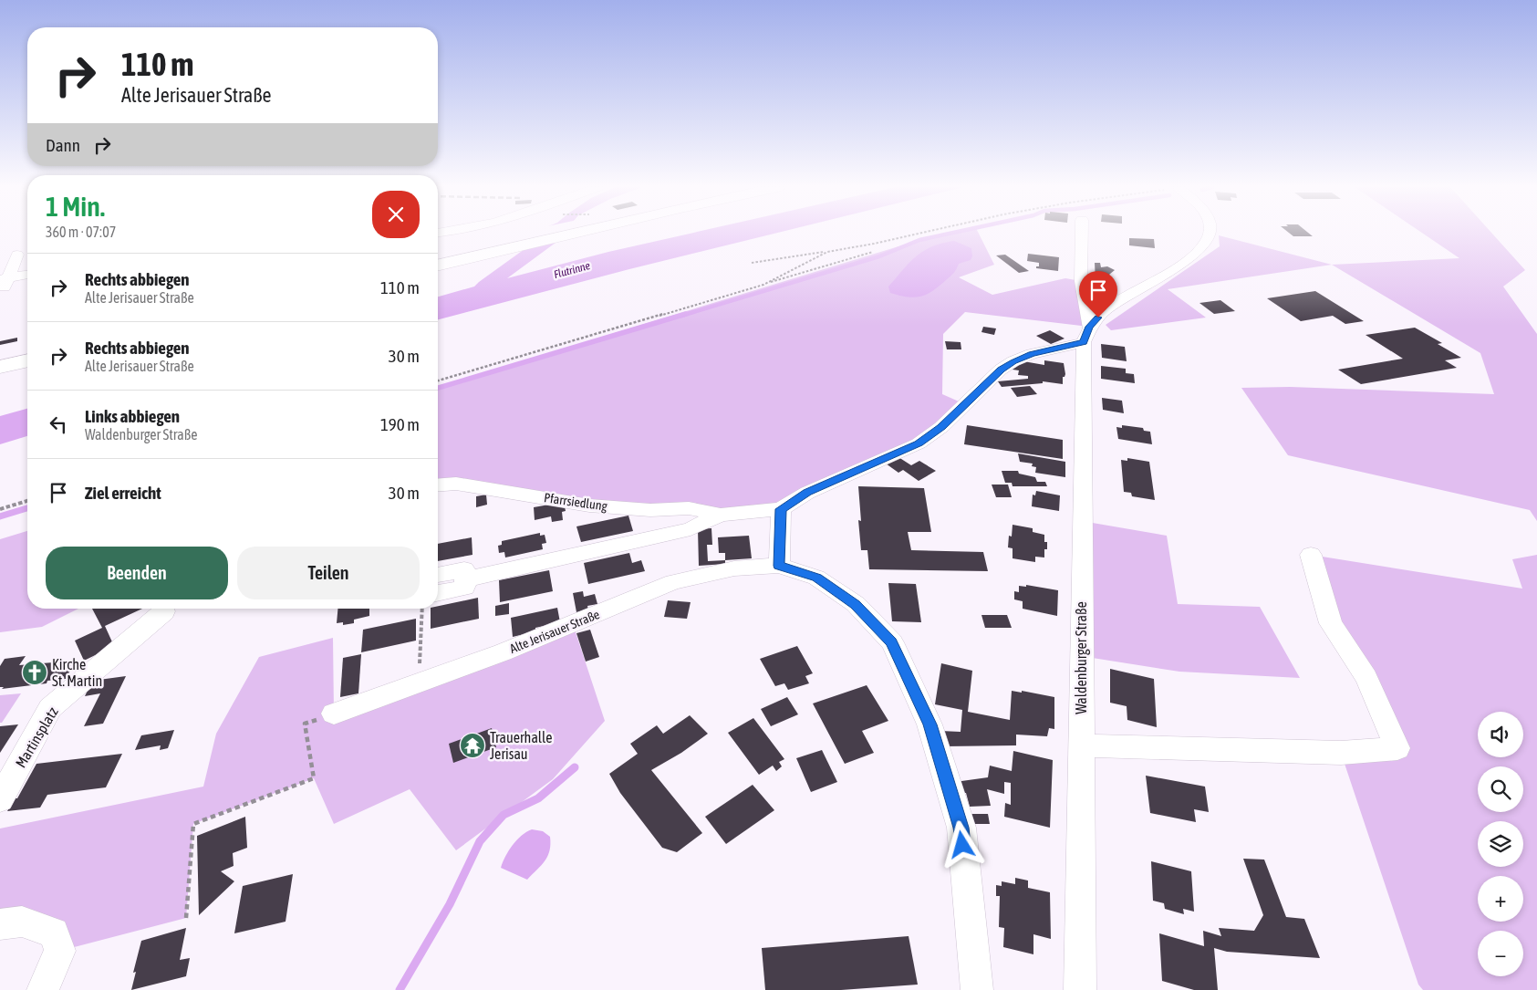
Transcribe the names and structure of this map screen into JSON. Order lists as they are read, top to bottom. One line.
{"streets":{"street":["Pfarrsiedlung","Alte Jerisauer Straße","Waldenburger Straße","Martinsplatz"]},"water":["Flutrinne"],"places":{"church":["Kirche St. Martin"],"temple":["Trauerhalle Jerisau"]},"page":{"turn":["110 m","Alte Jerisauer Straße"],"then":"Dann","heading":["1 Min.","360 m · 07:07"],"list":[{"name":"Rechts abbiegen","note":"Alte Jerisauer Straße","value":"110 m"},{"name":"Rechts abbiegen","note":"Alte Jerisauer Straße","value":"30 m"},{"name":"Links abbiegen","note":"Waldenburger Straße","value":"190 m"},{"name":"Ziel erreicht","value":"30 m"}],"buttons":["Beenden","Teilen"],"map_buttons":["+","−"]}}
